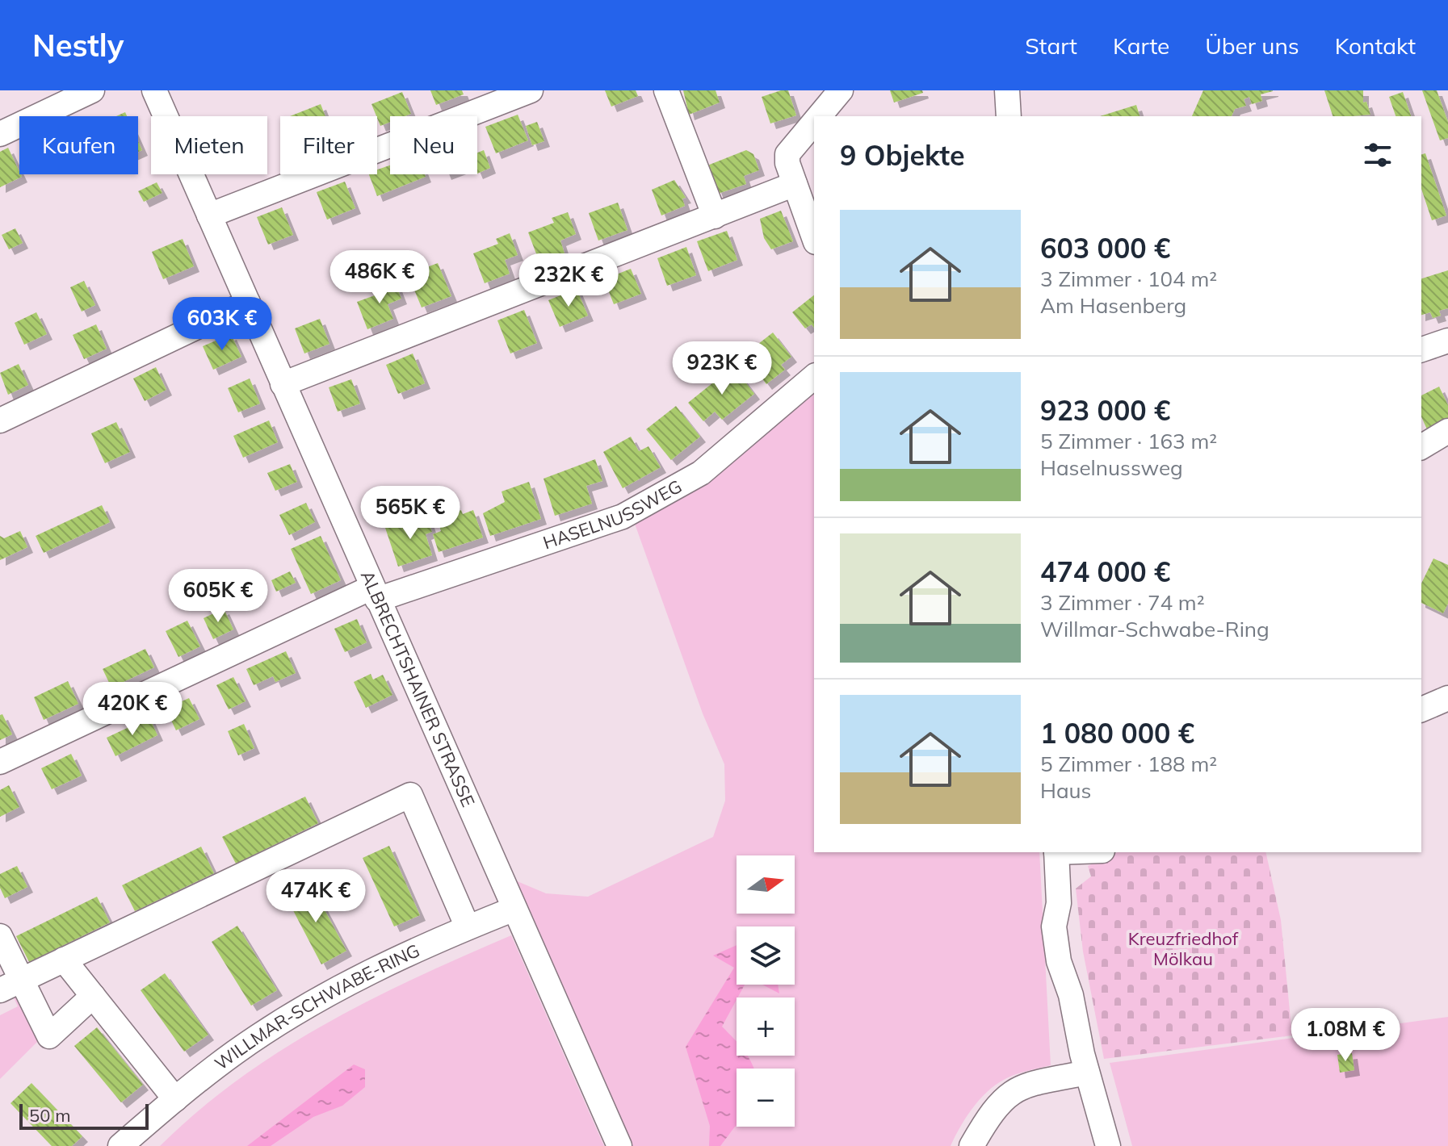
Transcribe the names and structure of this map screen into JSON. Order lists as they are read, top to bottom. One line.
{"streets":{"street":["HASELNUSSWEG","ALBRECHTSHAINER STRASSE","WILLMAR-SCHWABE-RING"]},"crossings":[["HASELNUSSWEG","ALBRECHTSHAINER STRASSE"],["ALBRECHTSHAINER STRASSE","WILLMAR-SCHWABE-RING"]],"parks":["Kreuzfriedhof Mölkau"],"scale_bar":"50 m","north":"right","page":{"header":"Nestly","nav":["Start","Karte","Über uns","Kontakt"],"chip":["Kaufen","Mieten","Filter","Neu"],"heading":"9 Objekte","list":[{"name":"603 000 €","note":"3 Zimmer · 104 m² · Am Hasenberg"},{"name":"923 000 €","note":"5 Zimmer · 163 m² · Haselnussweg"},{"name":"474 000 €","note":"3 Zimmer · 74 m² · Willmar-Schwabe-Ring"},{"name":"1 080 000 €","note":"5 Zimmer · 188 m² · Haus"}],"price":["486K €","232K €","603K €","923K €","565K €","605K €","420K €","474K €","1.08M €"],"map_buttons":["+","−"],"scale":"50 m"}}
